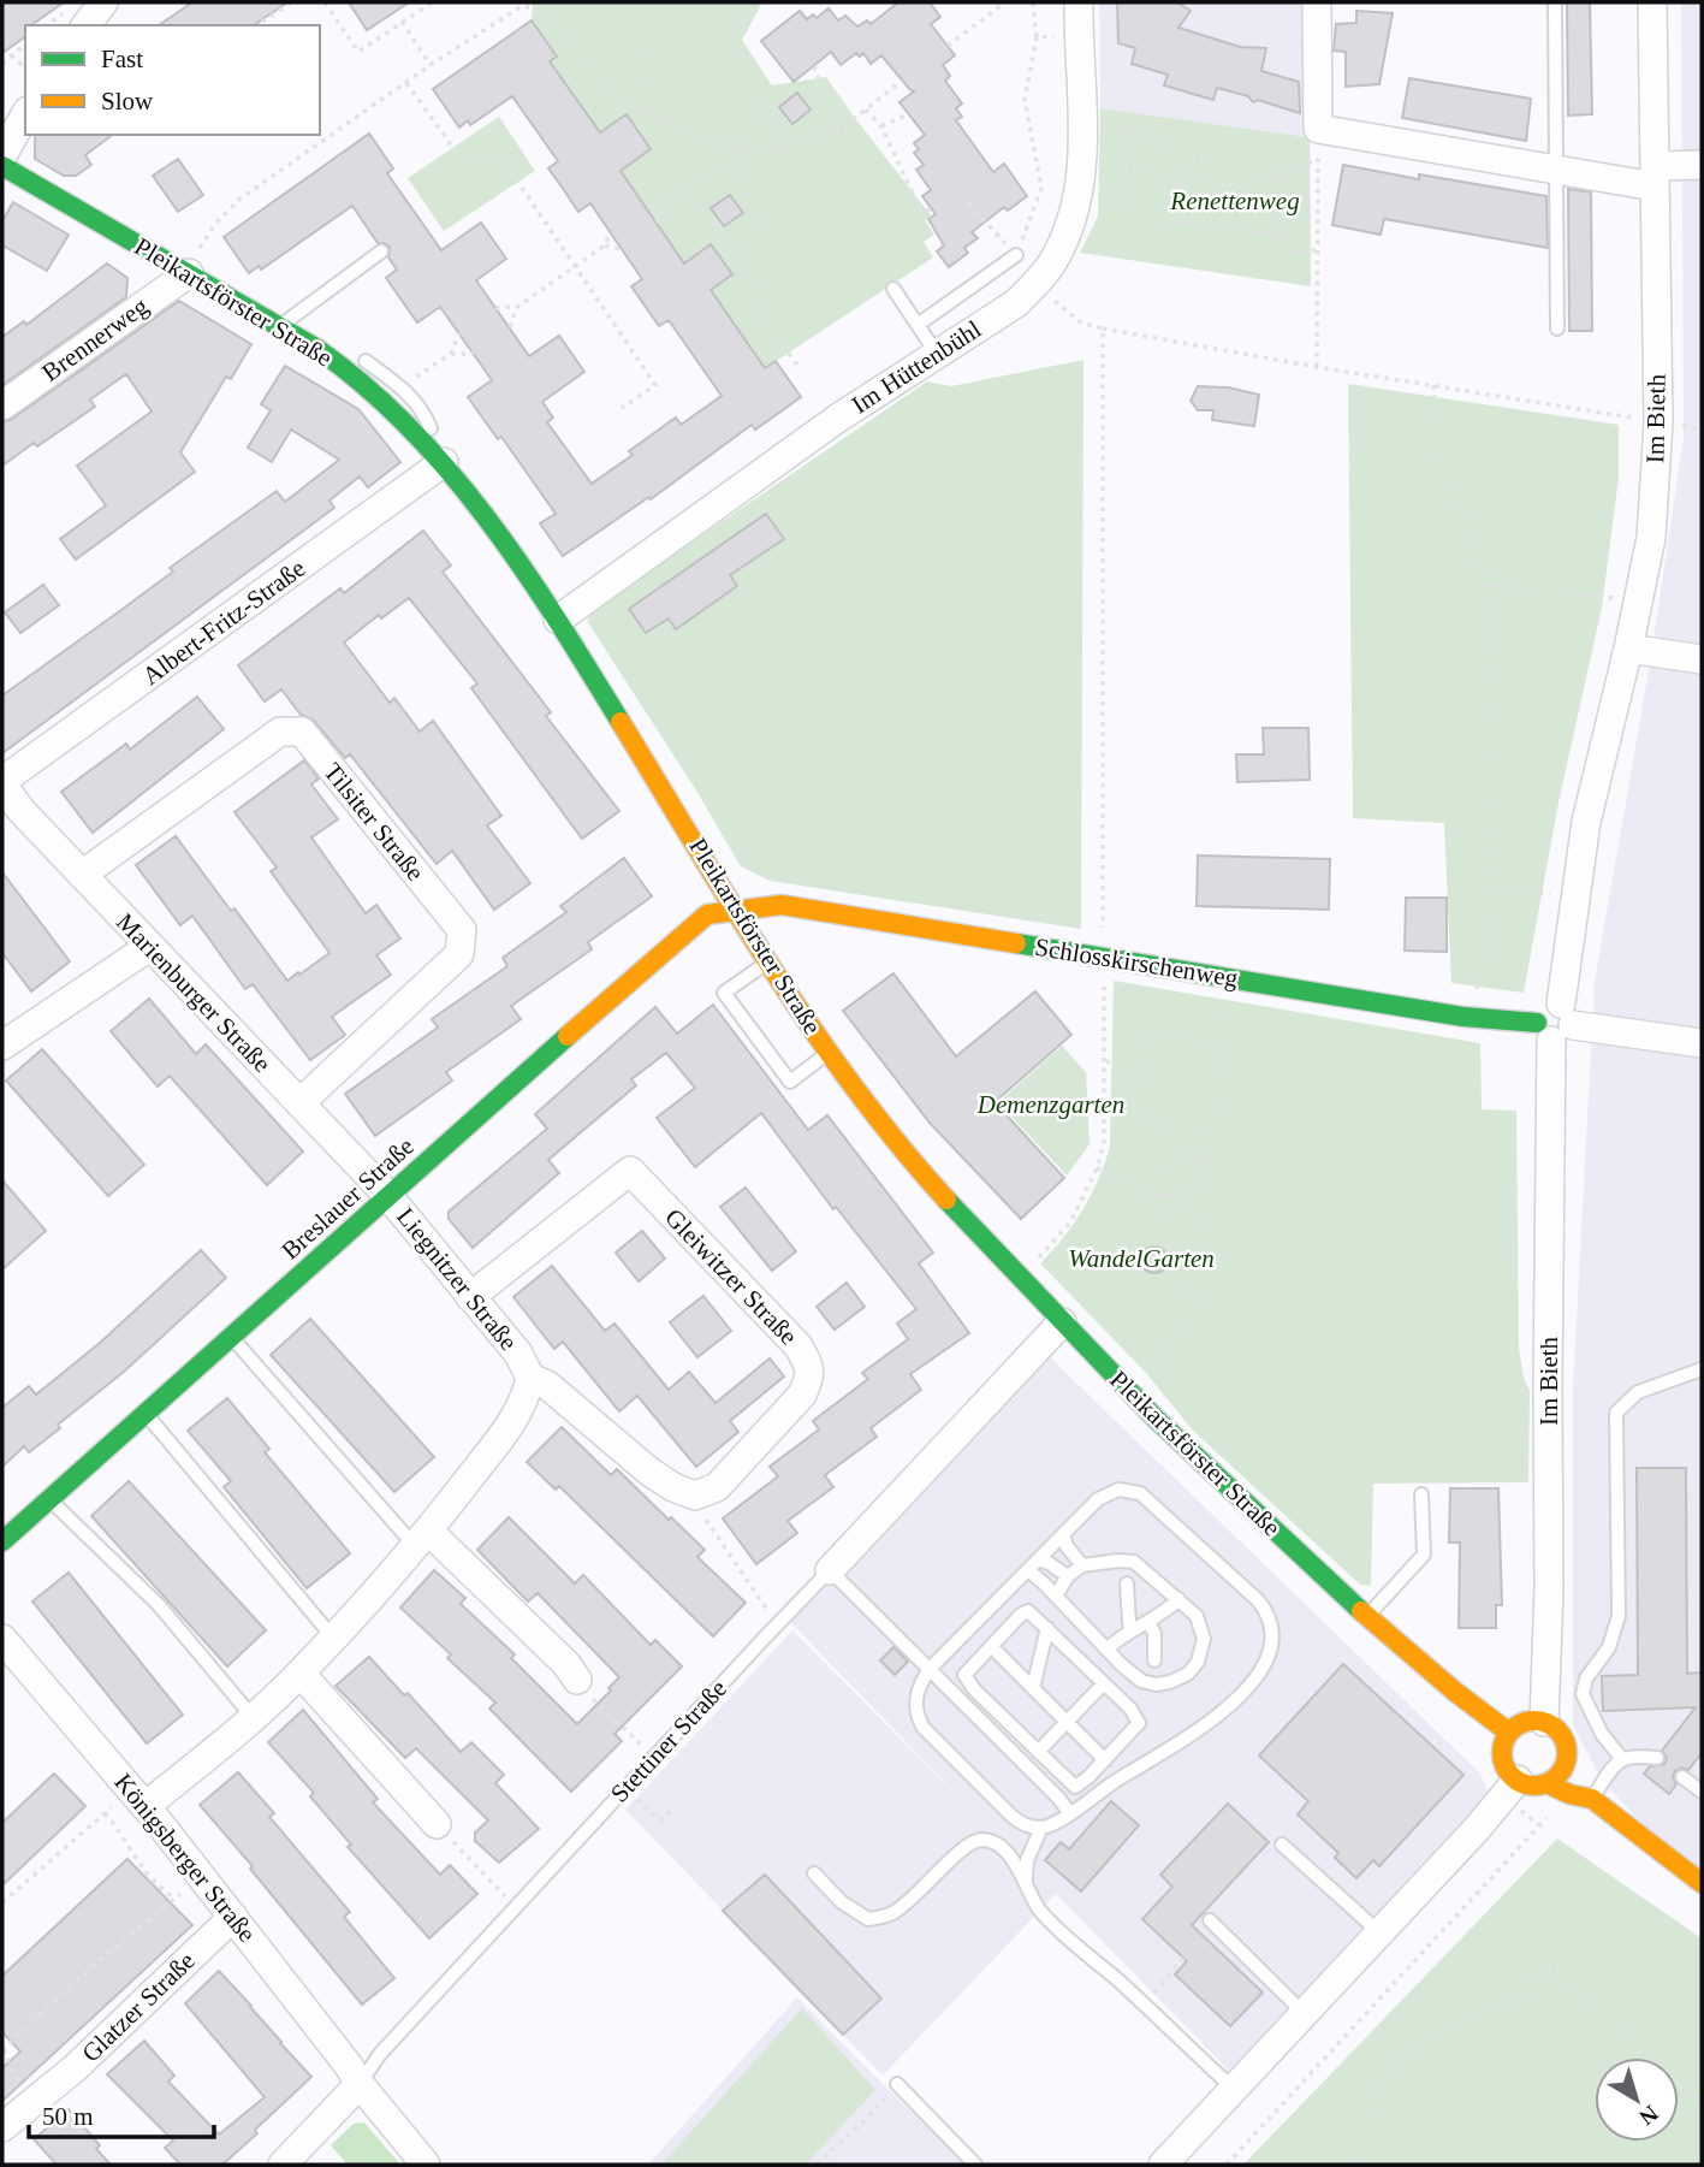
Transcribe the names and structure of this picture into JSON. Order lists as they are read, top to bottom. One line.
{"streets":{"street":["Pleikartsförster Straße","Brennerweg","Im Hüttenbühl","Im Bieth","Albert-Fritz-Straße","Tilsiter Straße","Schlosskirschenweg","Marienburger Straße","Breslauer Straße","Gleiwitzer Straße","Liegnitzer Straße","Stettiner Straße","Königsberger Straße","Glatzer Straße"]},"crossings":[["Pleikartsförster Straße","Brennerweg"],["Pleikartsförster Straße","Im Hüttenbühl"],["Pleikartsförster Straße","Im Bieth"],["Pleikartsförster Straße","Albert-Fritz-Straße"],["Pleikartsförster Straße","Schlosskirschenweg"],["Pleikartsförster Straße","Breslauer Straße"],["Pleikartsförster Straße","Stettiner Straße"],["Im Bieth","Schlosskirschenweg"],["Albert-Fritz-Straße","Marienburger Straße"],["Tilsiter Straße","Marienburger Straße"],["Schlosskirschenweg","Breslauer Straße"],["Marienburger Straße","Breslauer Straße"],["Marienburger Straße","Liegnitzer Straße"],["Breslauer Straße","Liegnitzer Straße"],["Gleiwitzer Straße","Liegnitzer Straße"],["Liegnitzer Straße","Königsberger Straße"],["Stettiner Straße","Königsberger Straße"],["Königsberger Straße","Glatzer Straße"]],"parks":["Renettenweg","Demenzgarten","WandelGarten"],"legend":["Fast","Slow"],"scale_bar":"50 m","north":"bottom right"}
